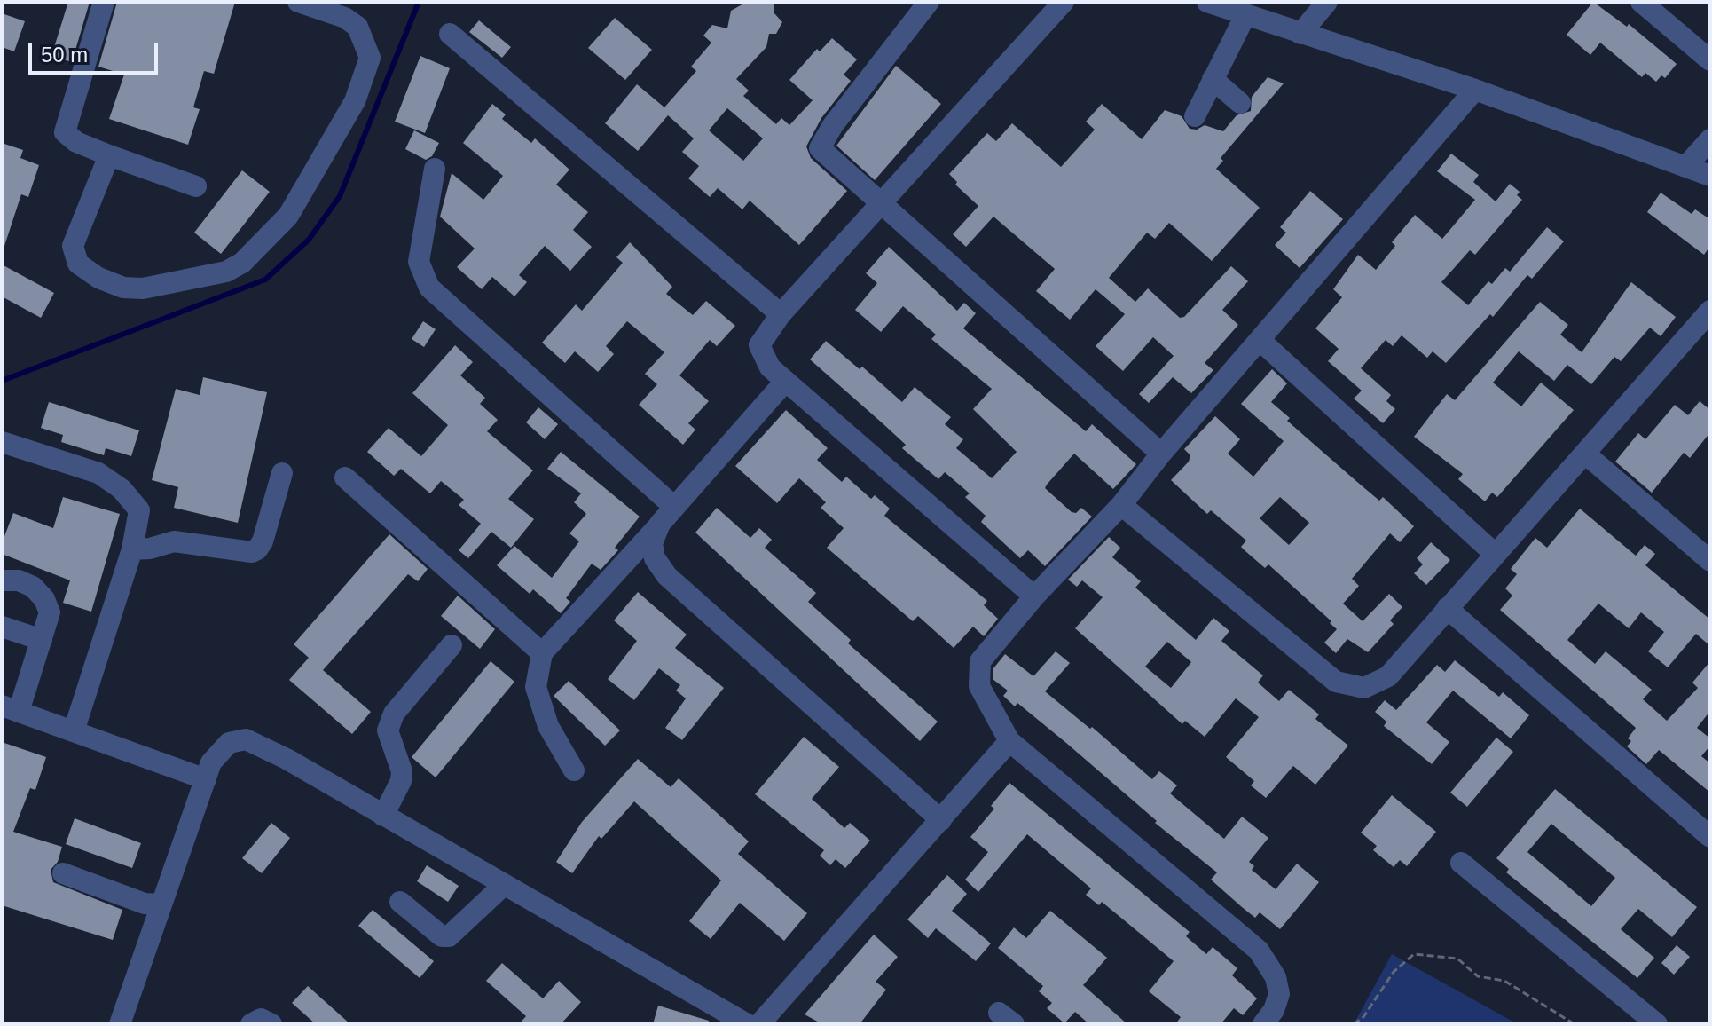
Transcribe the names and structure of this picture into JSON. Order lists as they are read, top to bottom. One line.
{"scale_bar":"50 m"}
